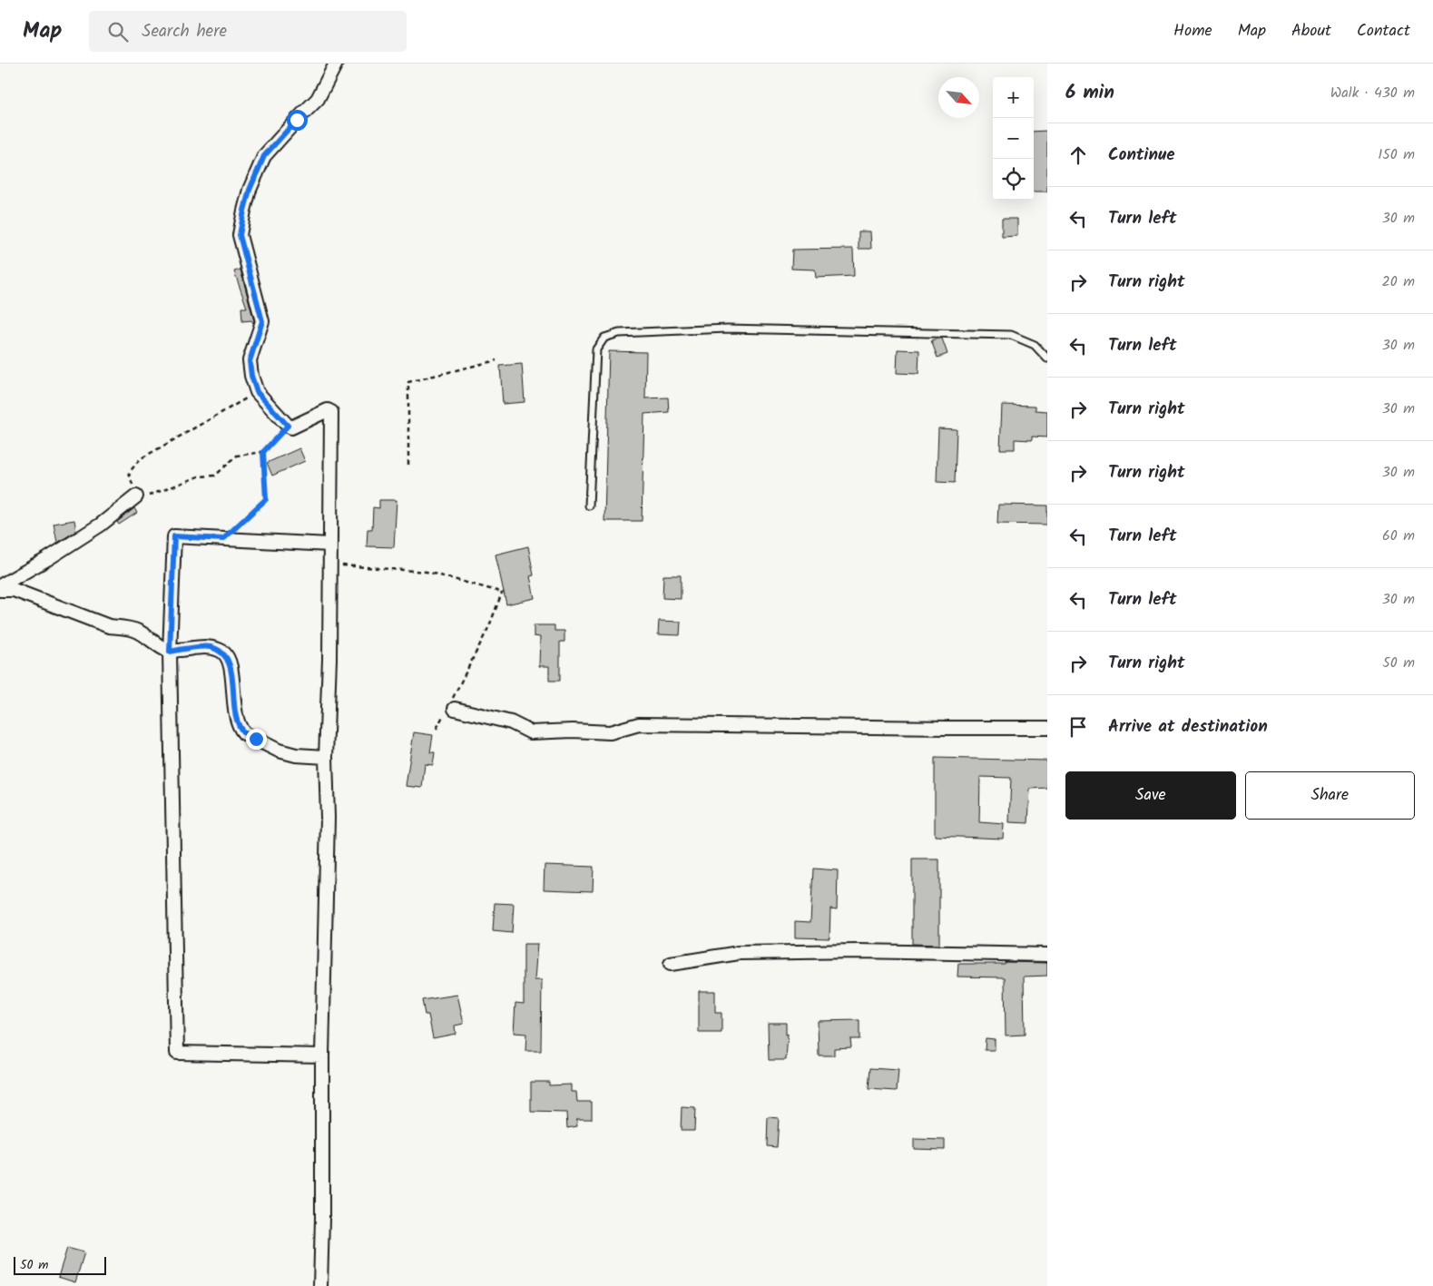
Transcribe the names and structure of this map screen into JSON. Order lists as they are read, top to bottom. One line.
{"scale_bar":"50 m","north":"bottom right","page":{"header":"Map","search":"Search here","nav":["Home","Map","About","Contact"],"heading":["6 min","Walk · 430 m"],"map_buttons":["+","−"],"list":[["Continue","150 m"],["Turn left","30 m"],["Turn right","20 m"],["Turn left","30 m"],["Turn right","30 m"],["Turn right","30 m"],["Turn left","60 m"],["Turn left","30 m"],["Turn right","50 m"],"Arrive at destination"],"buttons":["Save","Share"],"scale":"50 m"}}
